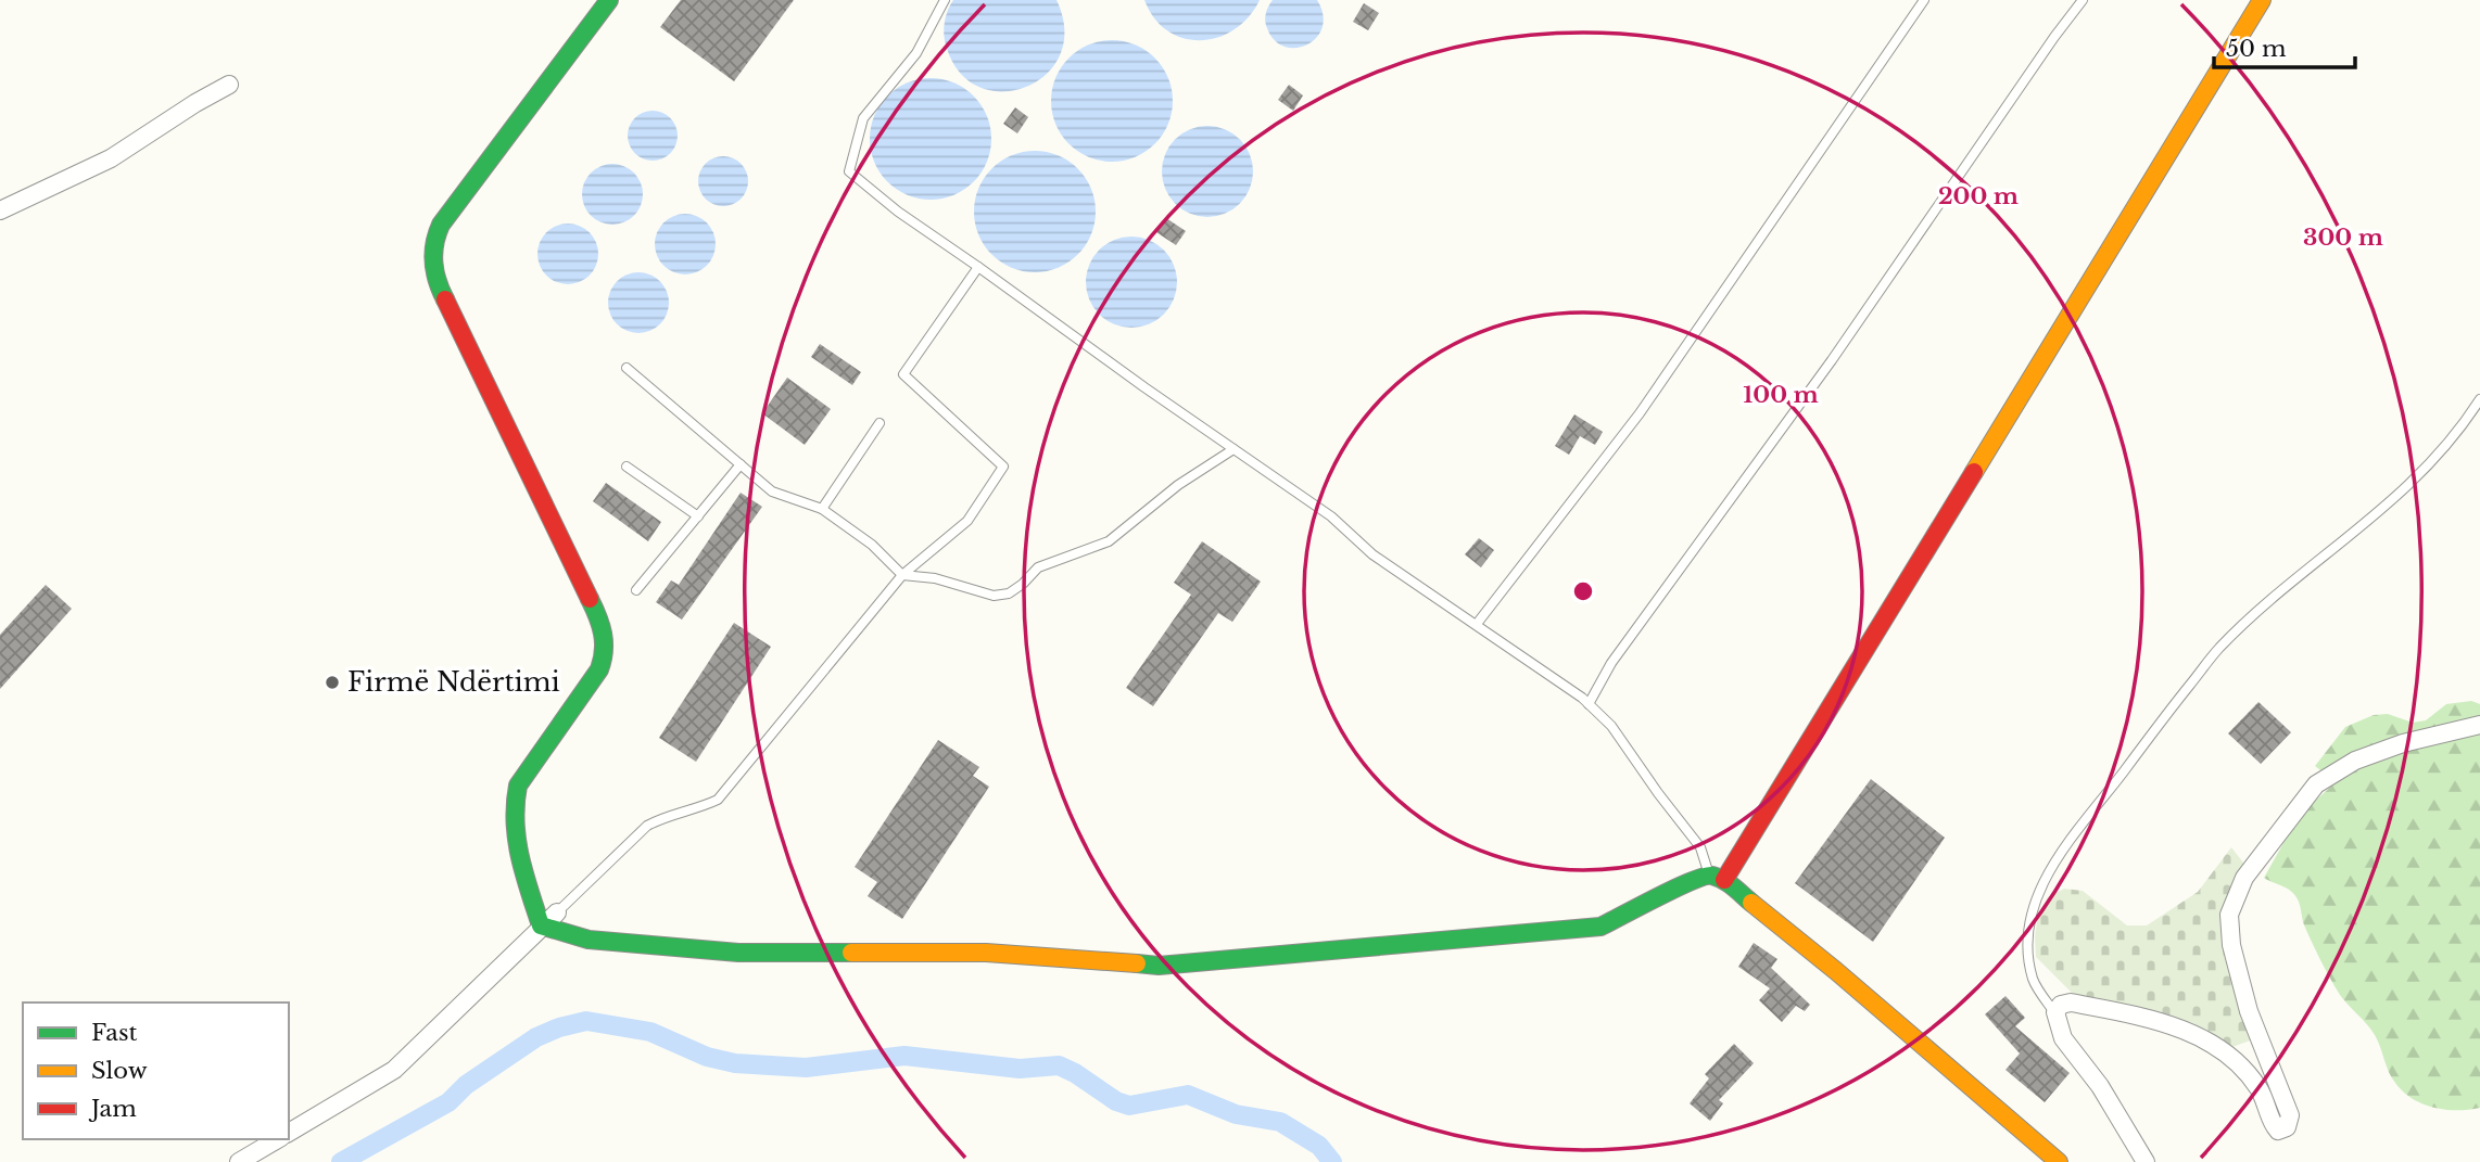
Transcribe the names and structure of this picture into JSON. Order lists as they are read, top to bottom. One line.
{"places":["Firmë Ndërtimi"],"legend":["Fast","Slow","Jam"],"scale_bar":"50 m","rings":["200 m","300 m","100 m"]}
